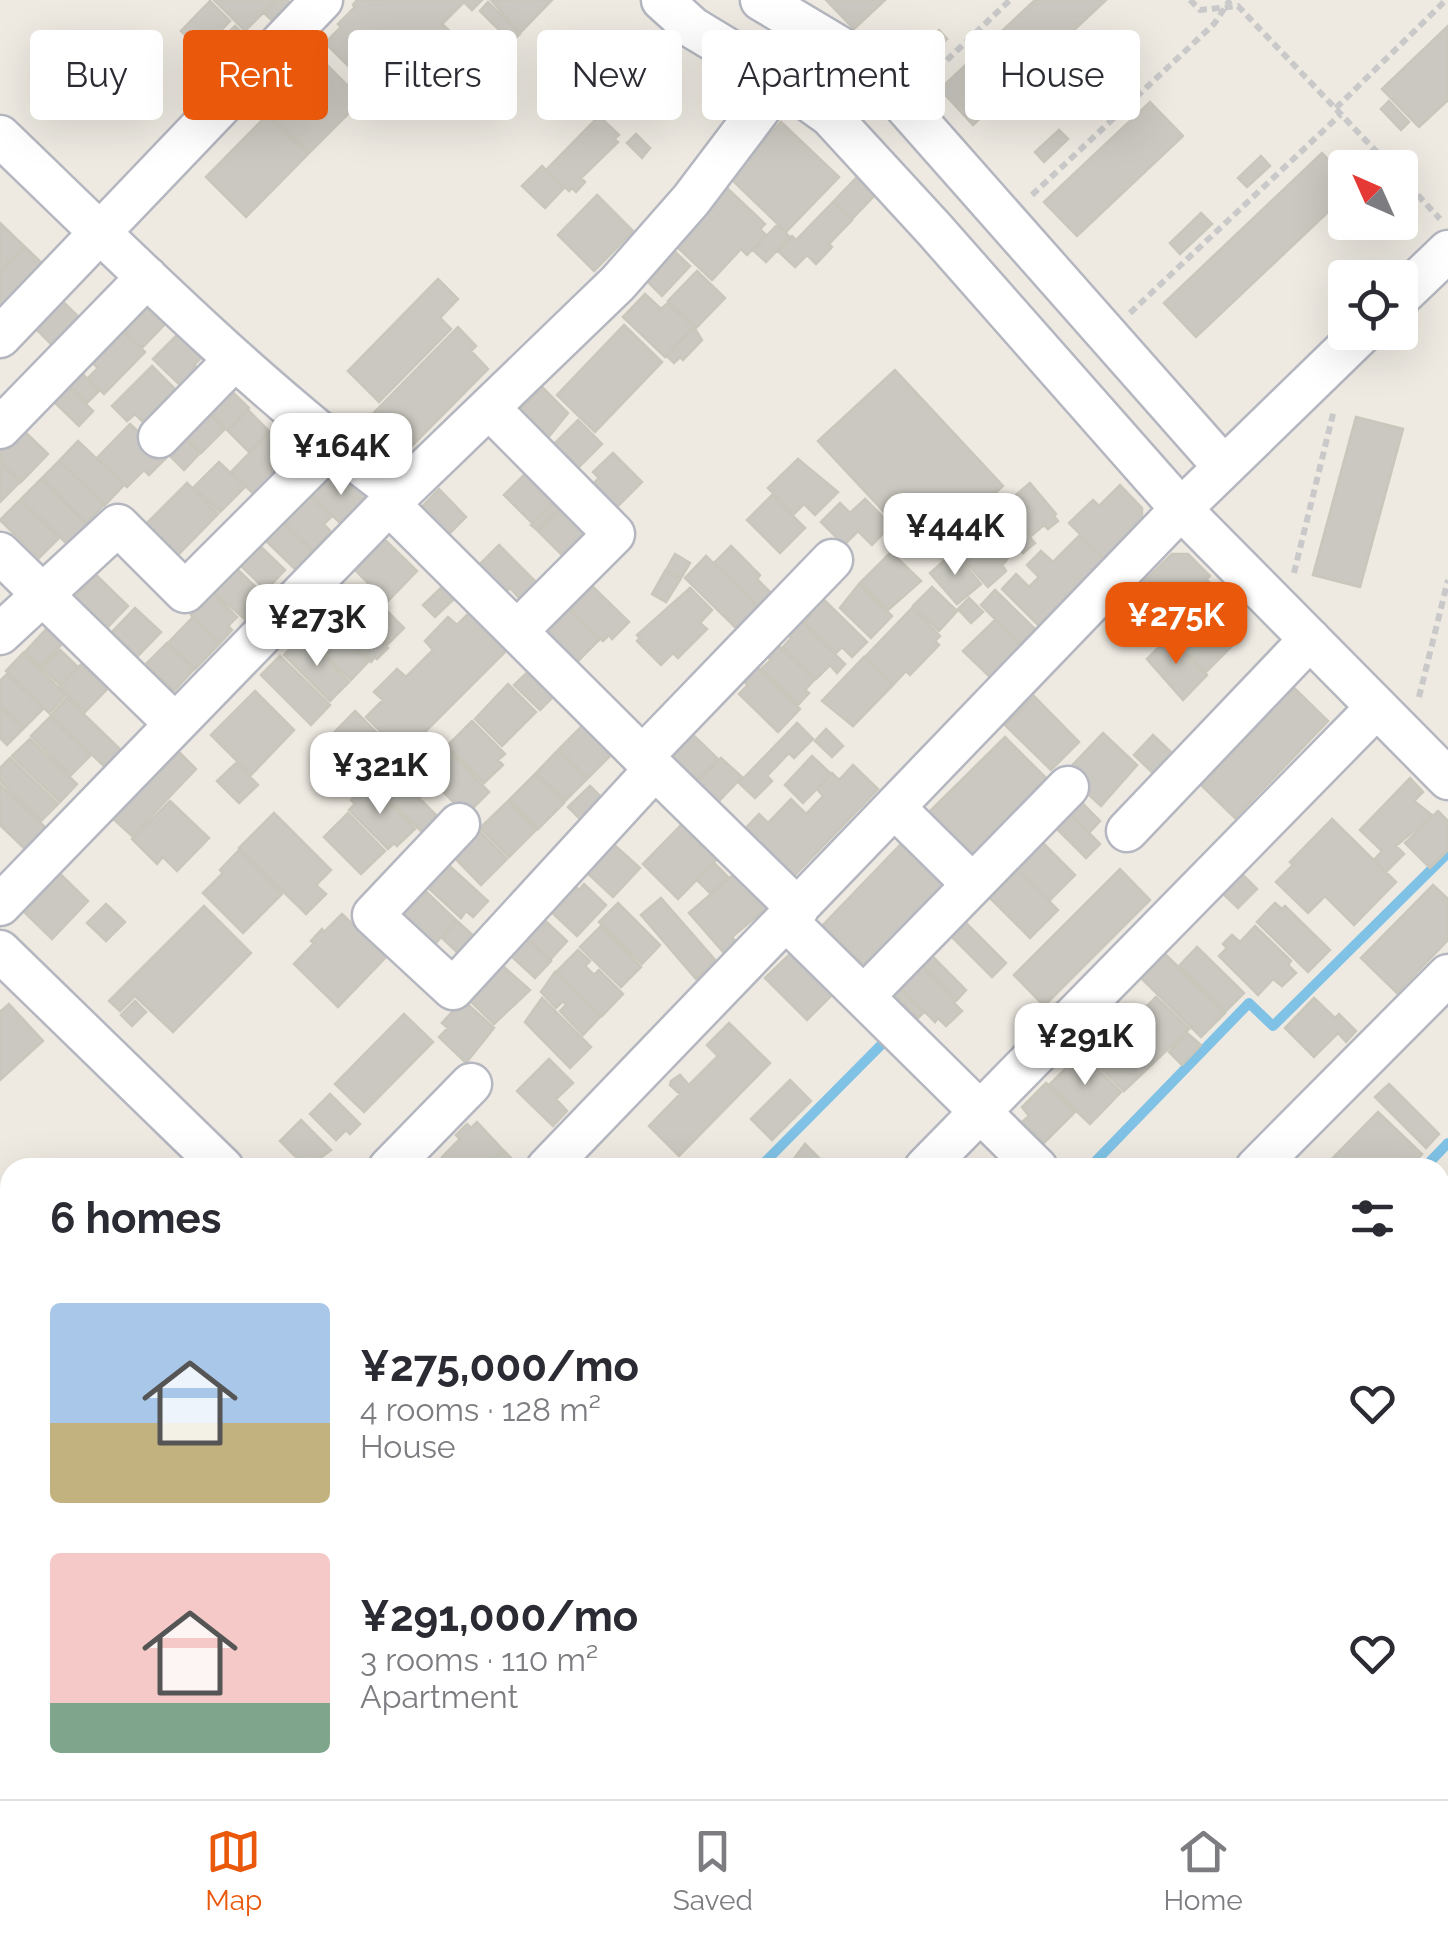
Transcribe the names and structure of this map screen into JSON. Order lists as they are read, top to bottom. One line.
{"north":"top left","page":{"chip":["Buy","Rent","Filters","New","Apartment","House"],"price":["¥164K","¥444K","¥275K","¥273K","¥321K","¥291K"],"heading":"6 homes","list":[{"name":"¥275,000/mo","note":"4 rooms · 128 m² · House"},{"name":"¥291,000/mo","note":"3 rooms · 110 m² · Apartment"}],"tabs":["Map","Saved","Home"]}}
